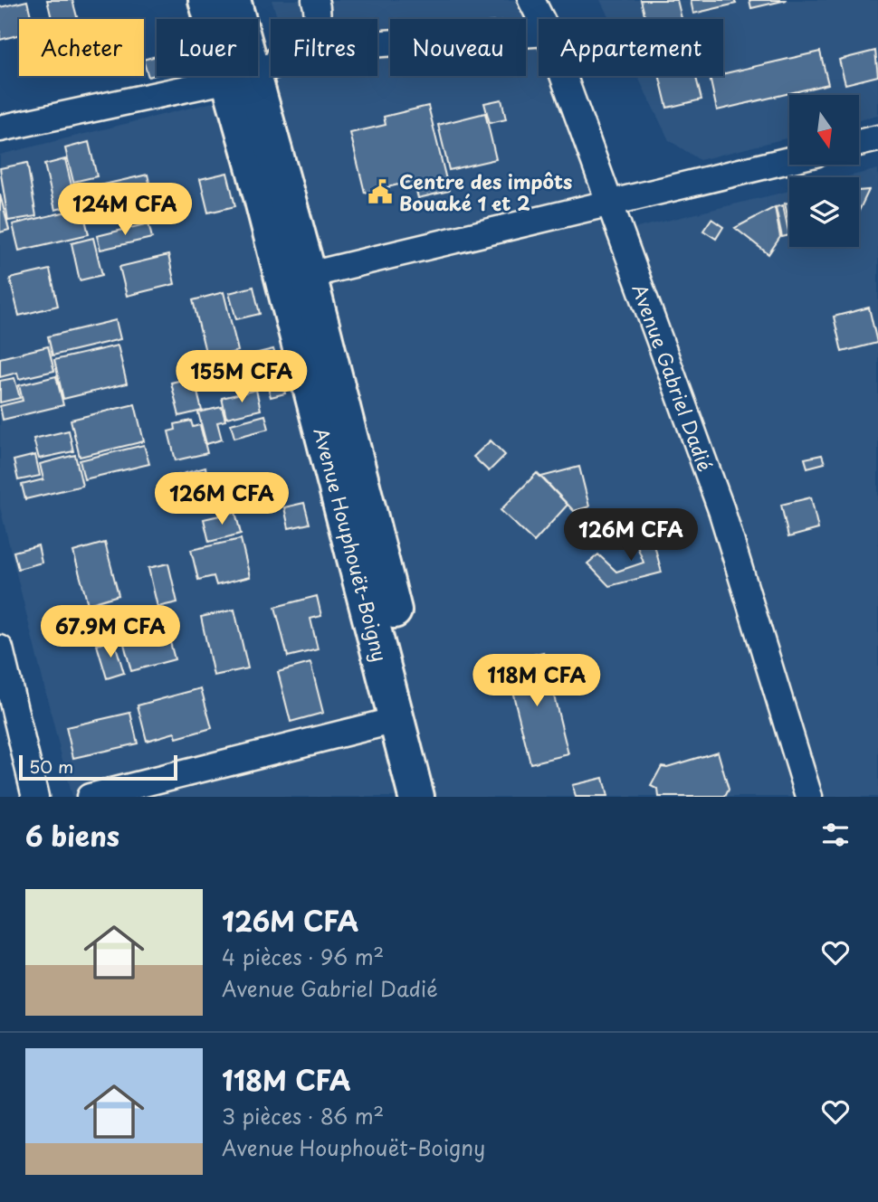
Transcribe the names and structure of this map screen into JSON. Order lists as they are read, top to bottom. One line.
{"streets":{"highway":["Avenue Houphouët-Boigny"],"street":["Avenue Gabriel Dadié"]},"places":{"public building":["Centre des impôts Bouaké 1 et 2"]},"scale_bar":"50 m","north":"bottom","page":{"chip":["Acheter","Louer","Filtres","Nouveau","Appartement"],"price":["124M CFA","155M CFA","126M CFA","126M CFA","67.9M CFA","118M CFA"],"scale":"50 m","heading":"6 biens","list":[{"name":"126M CFA","note":"4 pièces · 96 m² · Avenue Gabriel Dadié"},{"name":"118M CFA","note":"3 pièces · 86 m² · Avenue Houphouët-Boigny"}]}}
